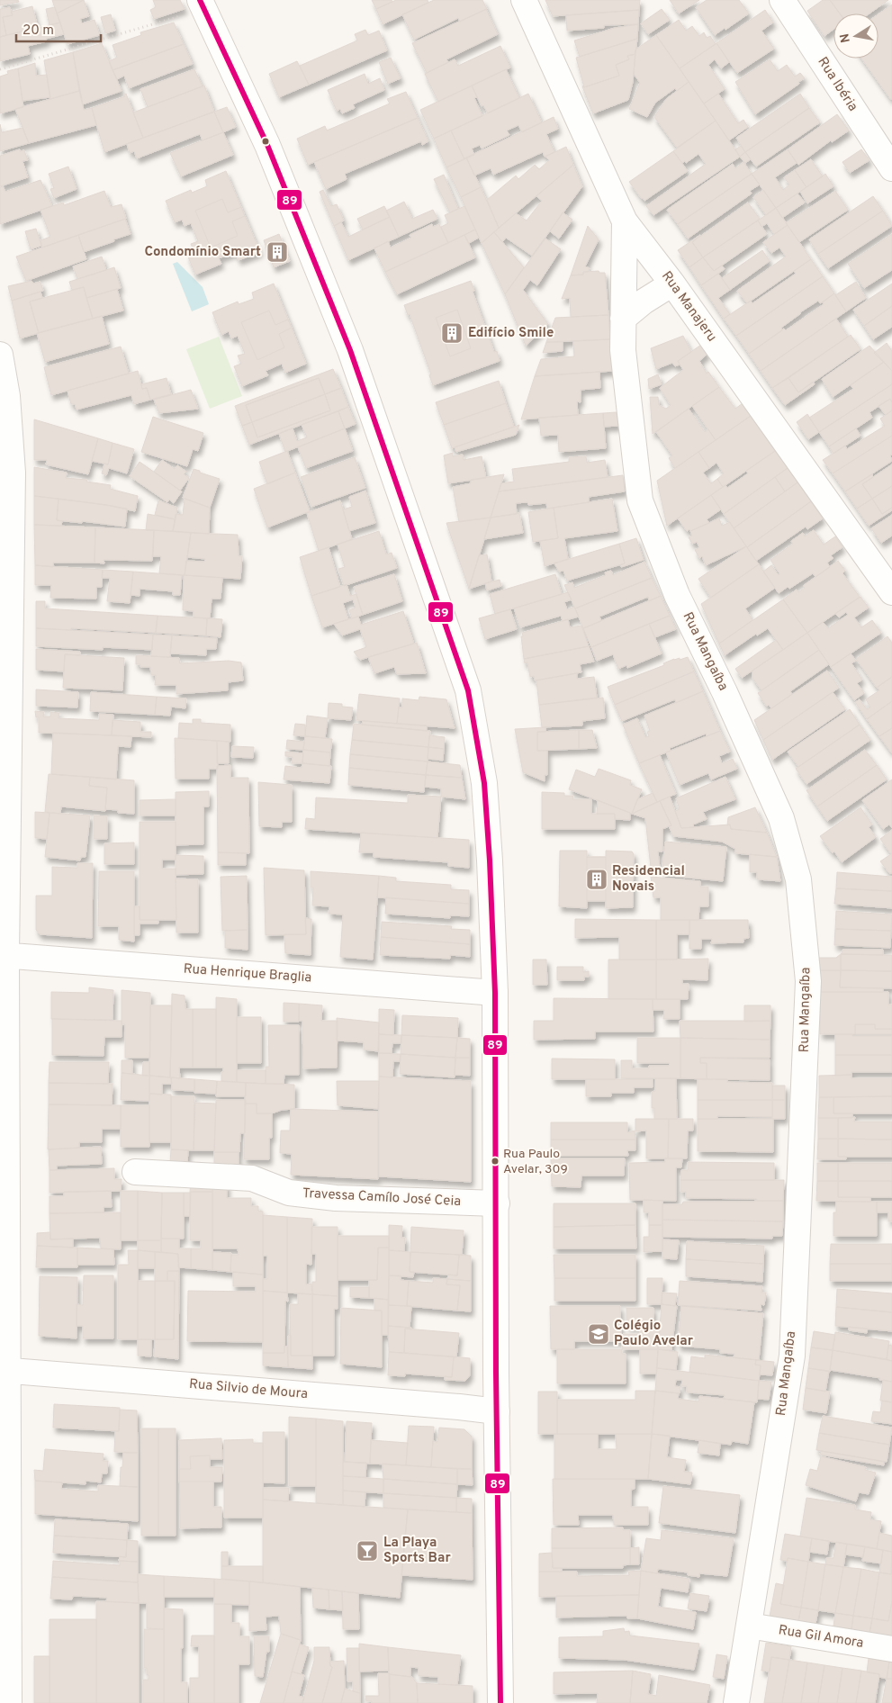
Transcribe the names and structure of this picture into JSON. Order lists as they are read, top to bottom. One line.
{"streets":{"street":["Rua Ibéria","Rua Manajeru","Rua Mangaíba","Rua Henrique Braglia","Travessa Camílo José Ceia","Rua Silvio de Moura","Rua Gil Amora"]},"crossings":[["Rua Manajeru","Rua Mangaíba"],["Rua Mangaíba","Rua Gil Amora"]],"places":{"building":["Condomínio Smart","Edifício Smile","Residencial Novais"],"other":["Rua Paulo Avelar, 309"],"school or university":["Colégio Paulo Avelar"],"bar":["La Playa Sports Bar"]},"lines":["transit line 89"],"scale_bar":"20 m","north":"left"}
